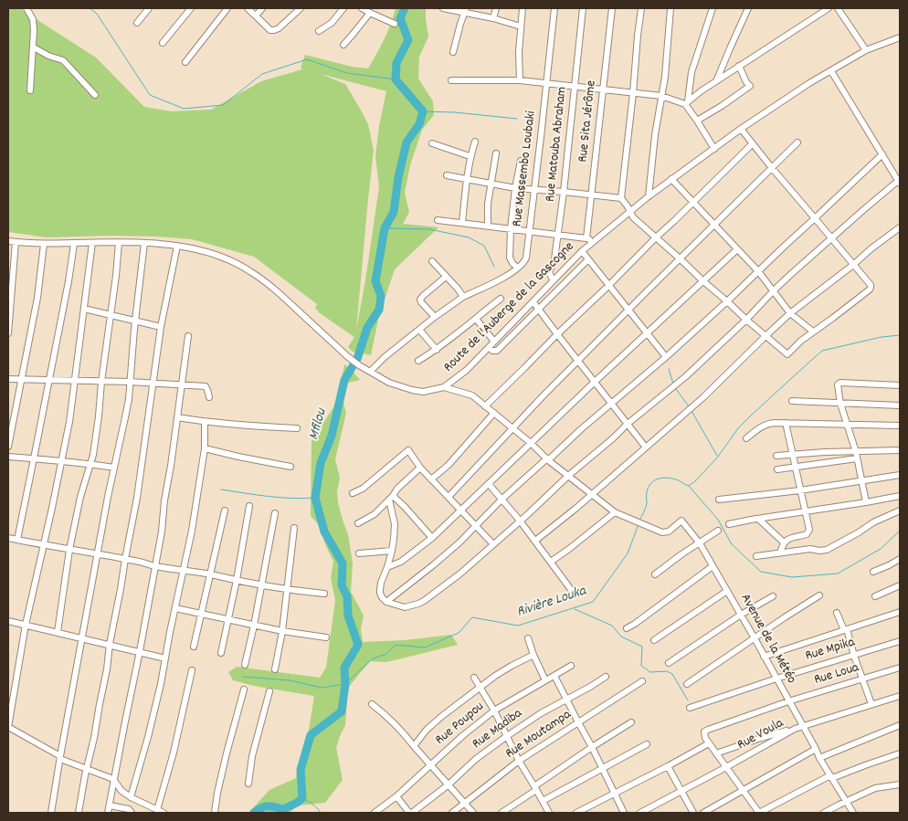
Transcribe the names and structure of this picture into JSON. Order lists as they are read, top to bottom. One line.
{"streets":{"street":["Rue Sita Jérôme","Rue Matouba Abraham","Rue Massembo Loubaki","Route de l'Auberge de la Gascogne","Avenue de la Météo","Rue Mpika","Rue Loua","Rue Poupou","Rue Madiba","Rue Moutampa","Rue Voula"]},"crossings":[["Rue Matouba Abraham","Route de l'Auberge de la Gascogne"],["Rue Massembo Loubaki","Route de l'Auberge de la Gascogne"],["Route de l'Auberge de la Gascogne","Avenue de la Météo"],["Avenue de la Météo","Rue Mpika"],["Avenue de la Météo","Rue Loua"],["Avenue de la Météo","Rue Voula"]],"water":["Mfilou","Rivière Louka"]}
